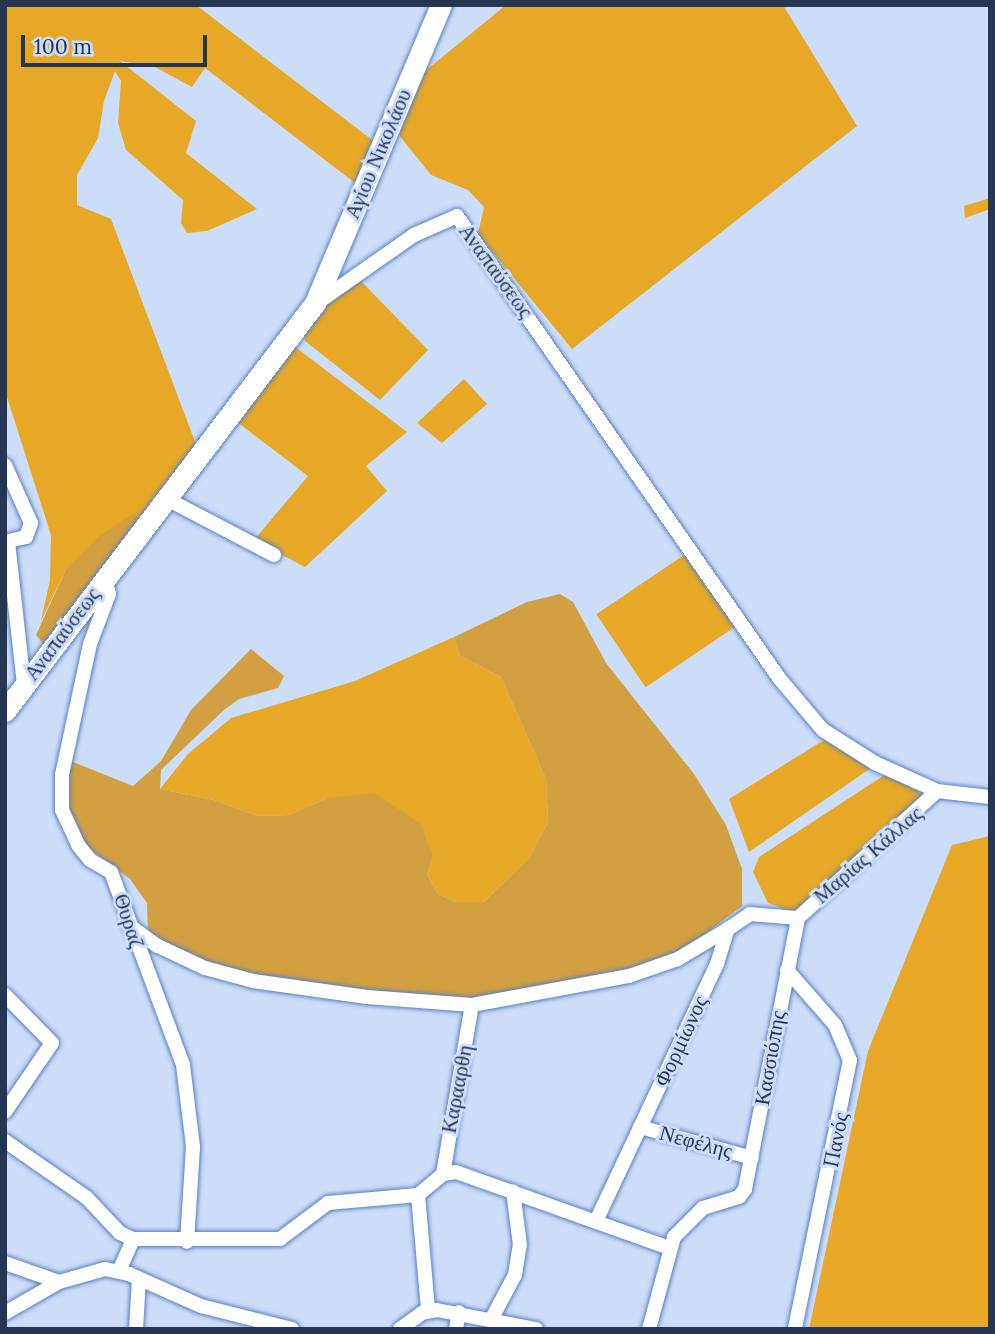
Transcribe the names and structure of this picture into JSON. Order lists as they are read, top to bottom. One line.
{"streets":{"street":["Αγίου Νικολάου","Αναπαύσεως","Μαρίας Κάλλας","Θυραζ","Φορμίωνος","Κασσιόπης","Καρααρθη","Πανός","Νεφέλης"]},"crossings":[["Αγίου Νικολάου","Αναπαύσεως"],["Αναπαύσεως","Μαρίας Κάλλας"],["Αναπαύσεως","Θυραζ"],["Μαρίας Κάλλας","Κασσιόπης"],["Φορμίωνος","Νεφέλης"],["Κασσιόπης","Πανός"],["Κασσιόπης","Νεφέλης"]],"scale_bar":"100 m"}
